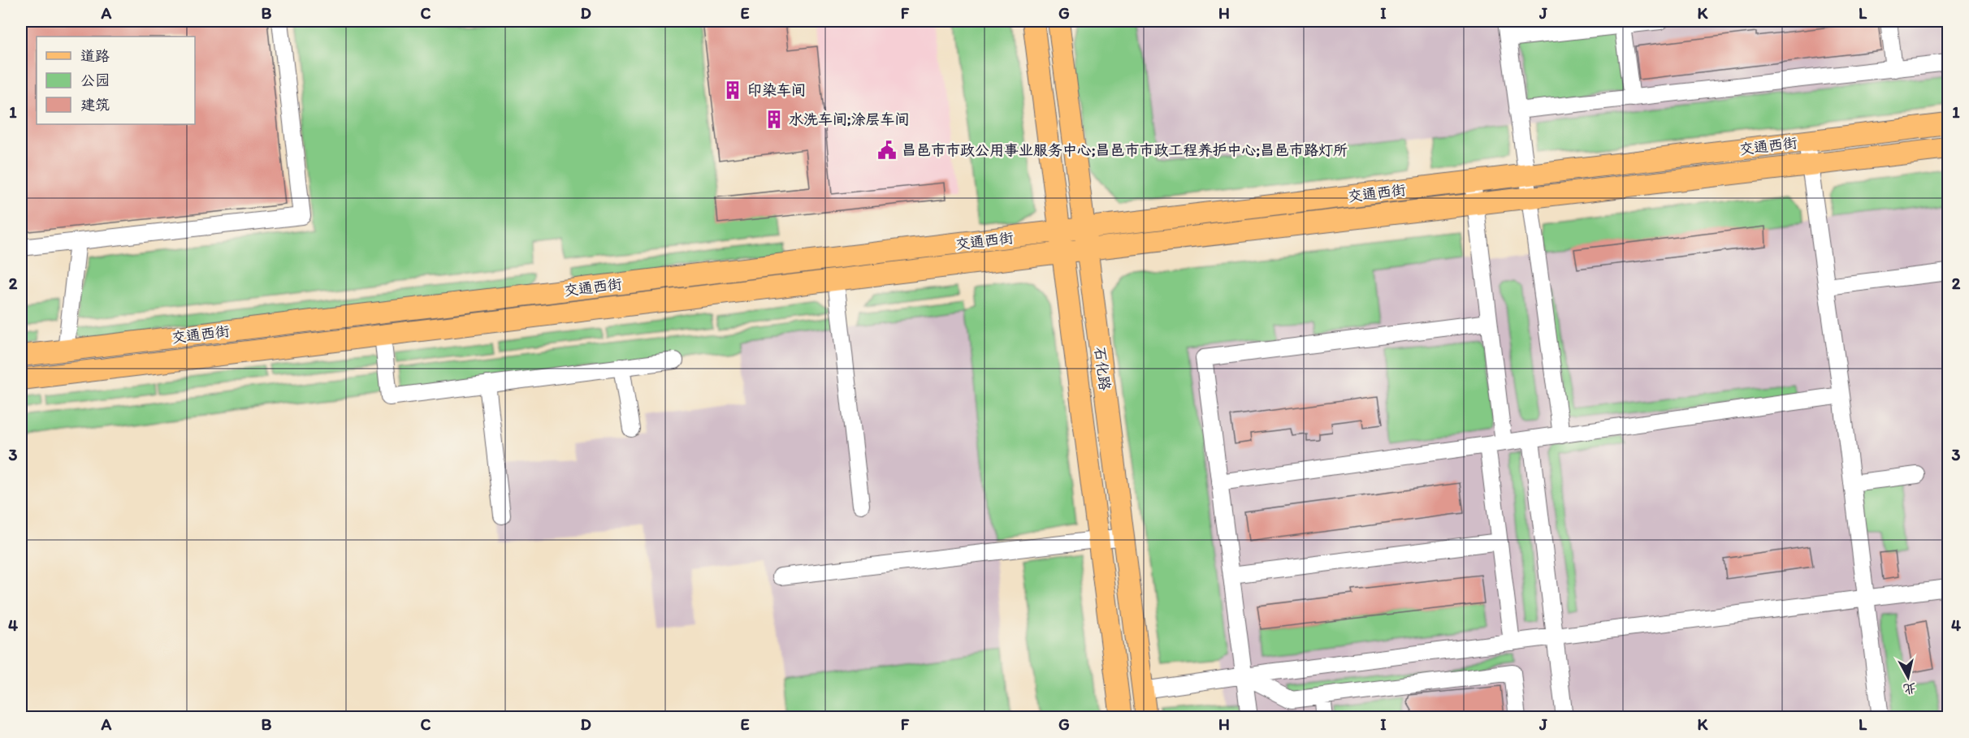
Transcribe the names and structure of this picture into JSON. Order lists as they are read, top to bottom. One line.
{"streets":{"main road":["交通西街","石化路"]},"crossings":[["交通西街","石化路"]],"places":{"building":["印染车间","水洗车间;涂层车间"],"public building":["昌邑市市政公用事业服务中心;昌邑市市政工程养护中心;昌邑市路灯所"]},"legend":["道路","公园","建筑"],"north":"bottom","grid":{"columns":["A","B","C","D","E","F","G","H","I","J","K","L"],"rows":["1","2","3","4"]}}
